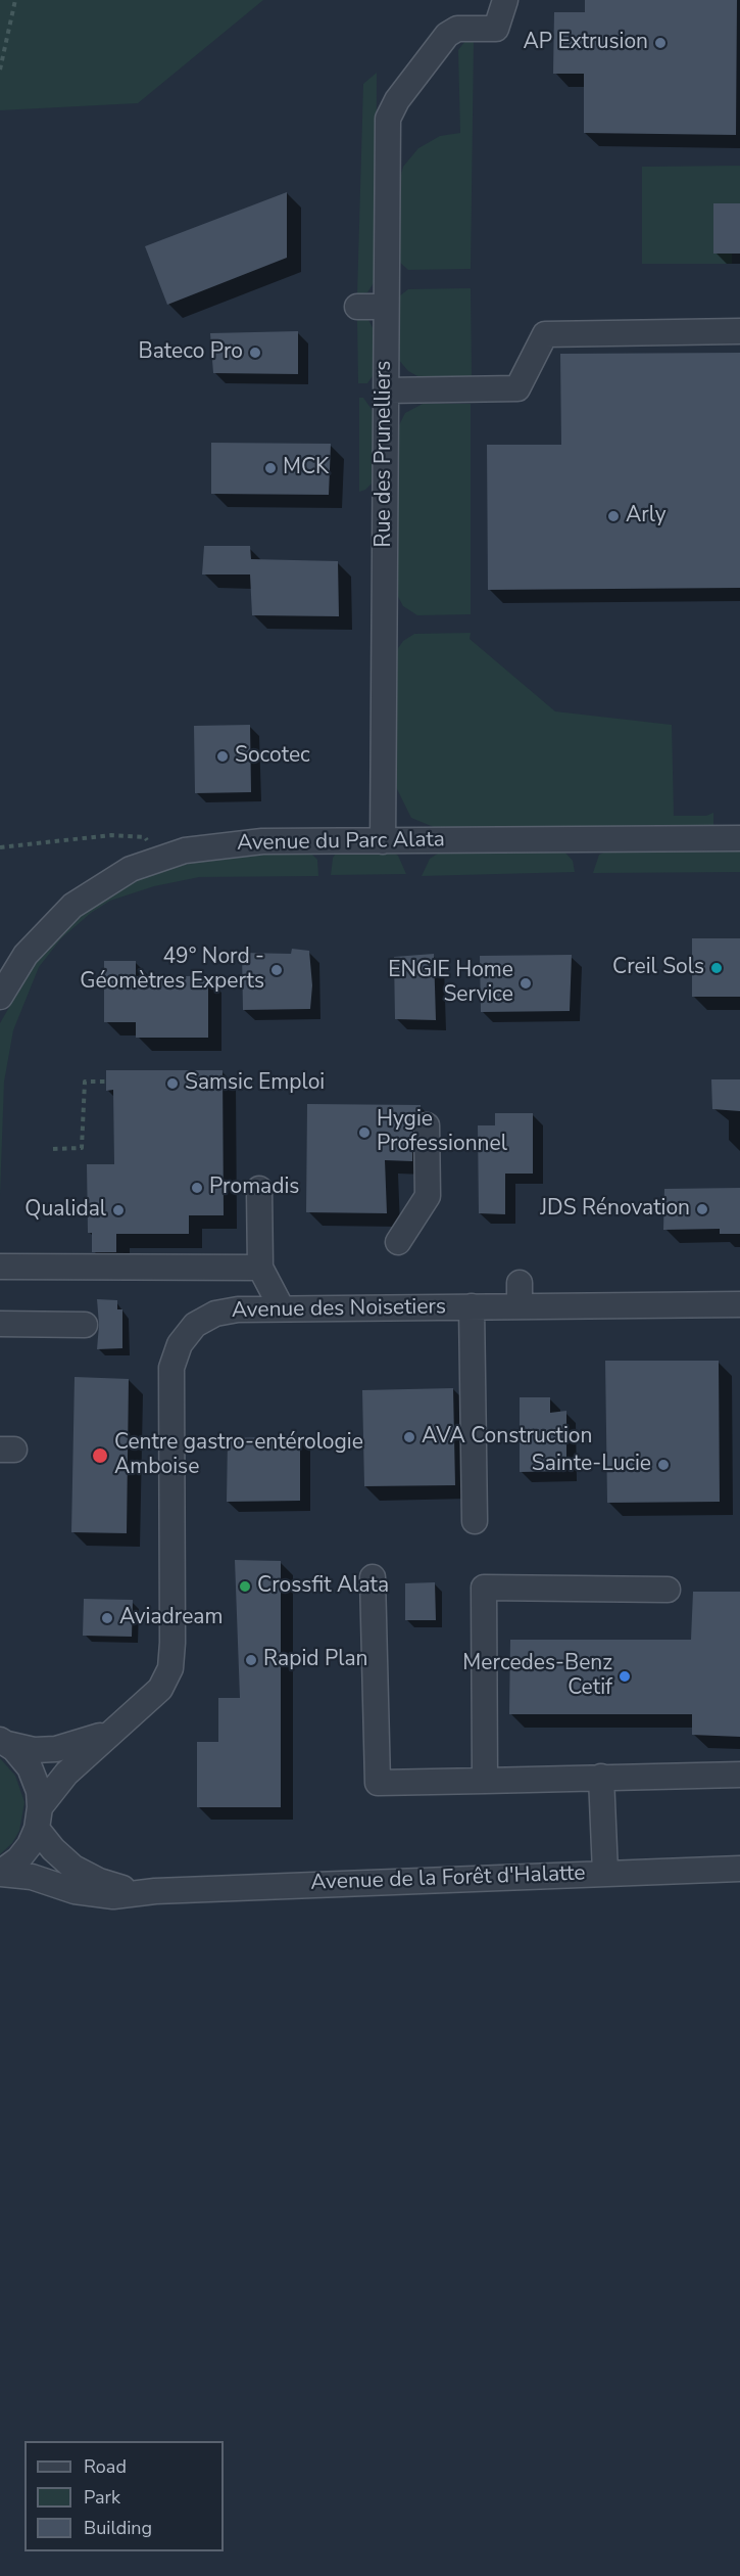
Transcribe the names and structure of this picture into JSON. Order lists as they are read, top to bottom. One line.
{"streets":{"street":["Rue des Prunelliers","Avenue du Parc Alata","Avenue des Noisetiers","Avenue de la Forêt d'Halatte"]},"crossings":[["Rue des Prunelliers","Avenue du Parc Alata"],["Avenue des Noisetiers","Avenue de la Forêt d'Halatte"]],"places":["AP Extrusion","Bateco Pro","MCK","Arly","Socotec","Creil Sols","49° Nord - Géomètres Experts","ENGIE Home Service","Samsic Emploi","Hygie Professionnel","Promadis","JDS Rénovation","Qualidal","AVA Construction","Centre gastro-entérologie Amboise","Sainte-Lucie","Crossfit Alata","Aviadream","Rapid Plan","Mercedes-Benz Cetif"],"legend":["Road","Park","Building"]}
